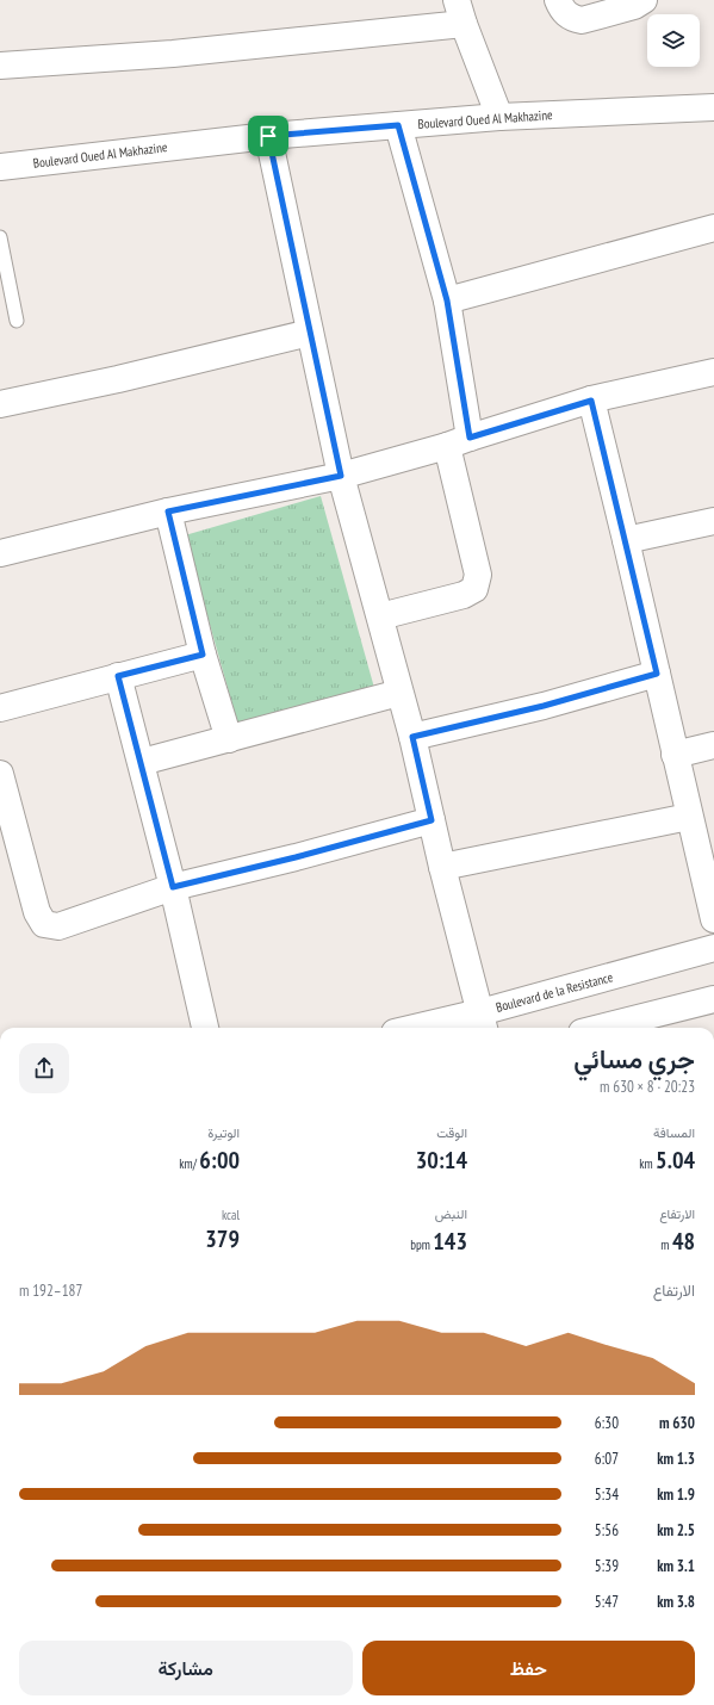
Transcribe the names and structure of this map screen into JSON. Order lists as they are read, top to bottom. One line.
{"streets":{"street":["Boulevard Oued Al Makhazine","Boulevard de la Resistance"]},"page":{"heading":["جري مسائي","20:23 · 8 × 630 m"],"stats":[["المسافة","5.04 km"],["الوقت","30:14"],["الوتيرة","6:00 /km"],["الارتفاع","48 m"],["النبض","143 bpm"],["kcal","379"]],"chart":["الارتفاع","187–192 m"],"list":[{"name":"630 m","note":"6:30"},{"name":"1.3 km","note":"6:07"},{"name":"1.9 km","note":"5:34"},{"name":"2.5 km","note":"5:56"},{"name":"3.1 km","note":"5:39"},{"name":"3.8 km","note":"5:47"}],"buttons":["حفظ","مشاركة"]}}
